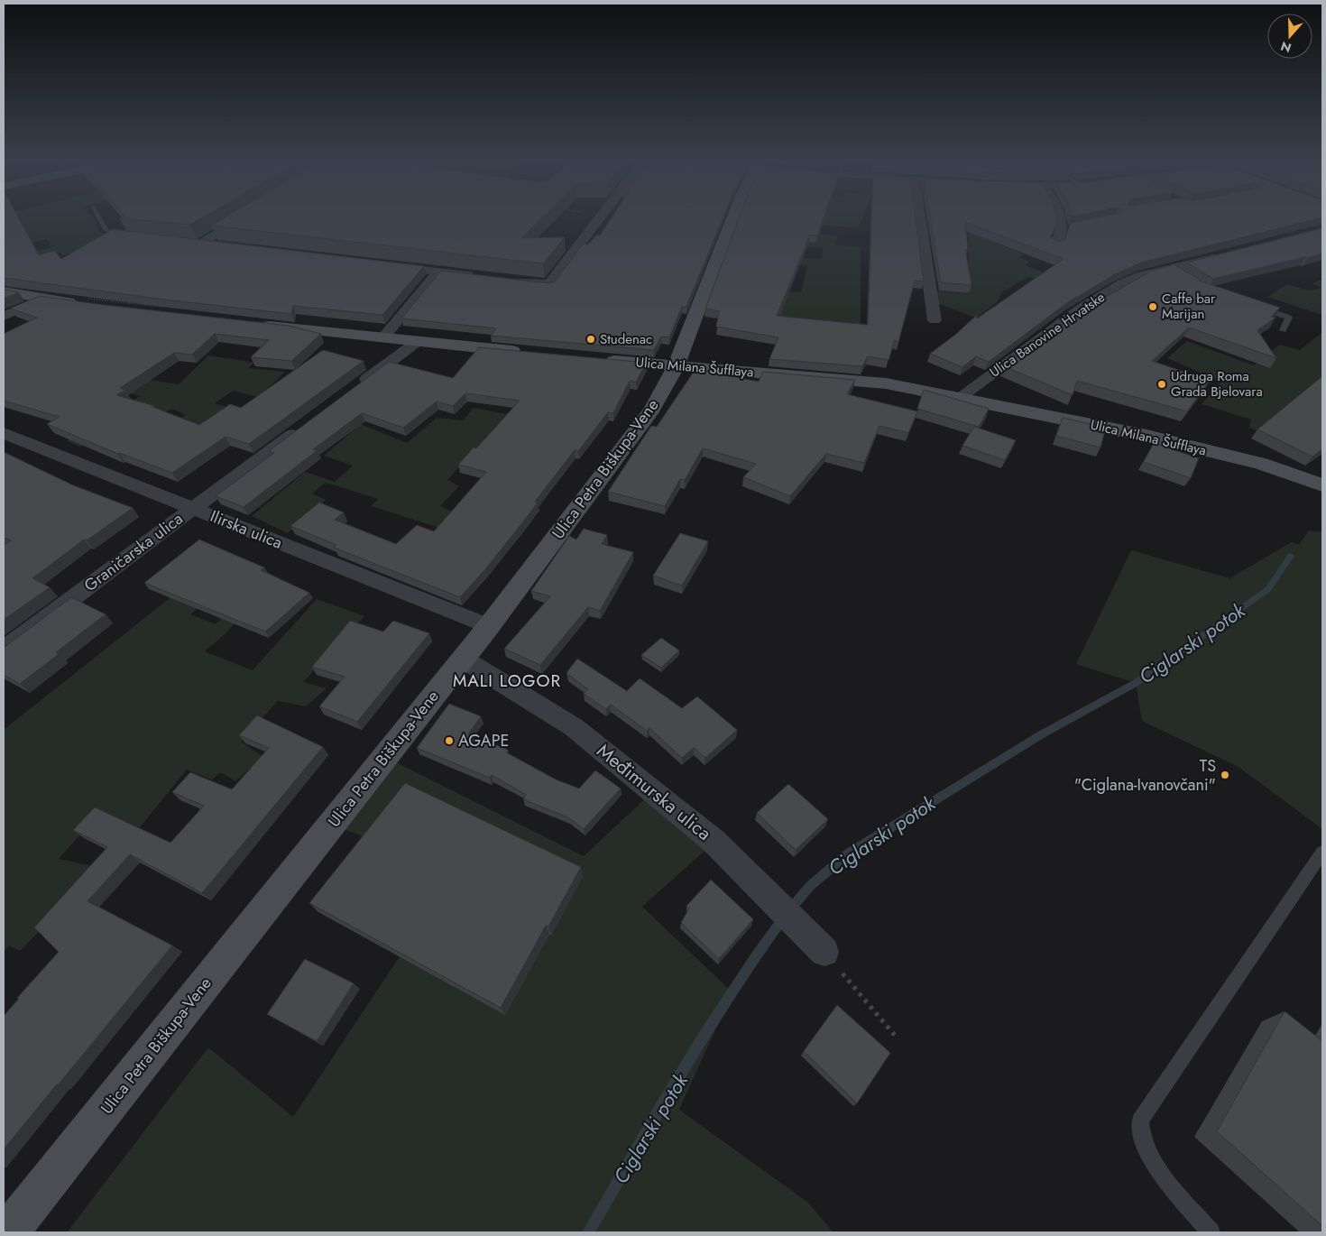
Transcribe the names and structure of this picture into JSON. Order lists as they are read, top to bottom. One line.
{"streets":{"main road":["Ulica Milana Šufflaya","Ulica Petra Biškupa-Vene"],"street":["Ulica Banovine Hrvatske","Ilirska ulica","Graničarska ulica","Međimurska ulica"]},"crossings":[["Ulica Banovine Hrvatske","Ulica Milana Šufflaya"],["Ulica Milana Šufflaya","Ulica Petra Biškupa-Vene"],["Ulica Petra Biškupa-Vene","Ilirska ulica"],["Ulica Petra Biškupa-Vene","Međimurska ulica"],["Ilirska ulica","Graničarska ulica"]],"districts":["MALI LOGOR"],"water":["Ciglarski potok"],"places":["Caffe bar Marijan","Studenac","Udruga Roma Grada Bjelovara","AGAPE","TS \"Ciglana-Ivanovčani\""],"north":"bottom"}
